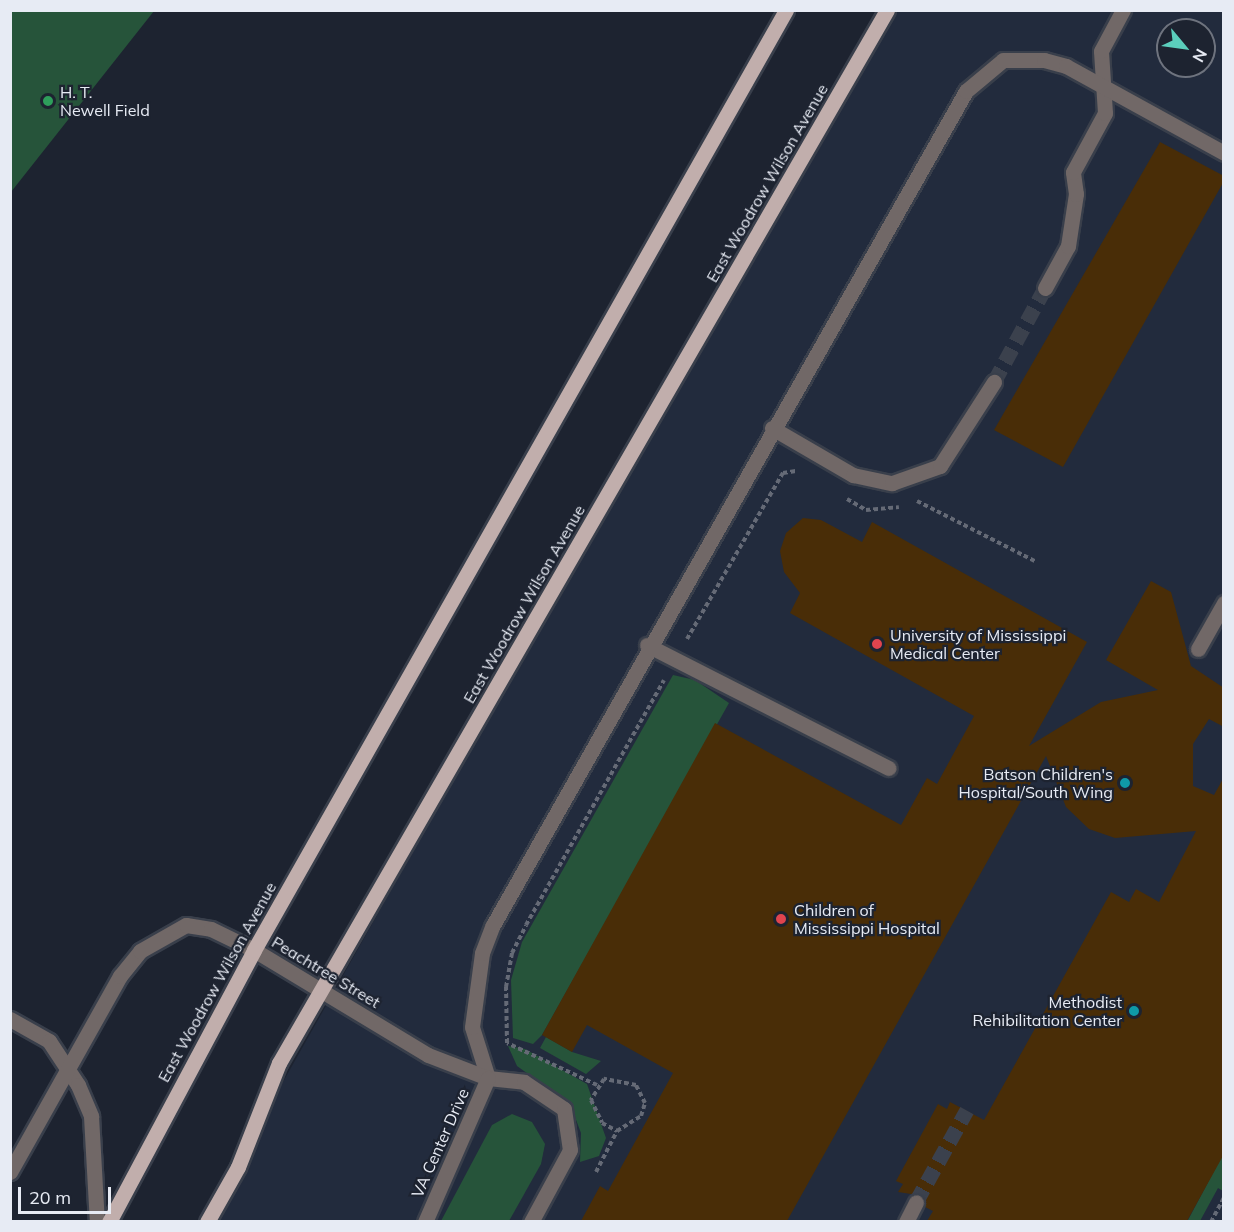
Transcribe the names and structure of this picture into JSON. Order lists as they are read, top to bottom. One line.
{"streets":{"main road":["East Woodrow Wilson Avenue"],"street":["Peachtree Street","VA Center Drive"]},"crossings":[["East Woodrow Wilson Avenue","Peachtree Street"],["Peachtree Street","VA Center Drive"]],"places":["H. T. Newell Field","University of Mississippi Medical Center","Batson Children's Hospital/South Wing","Children of Mississippi Hospital","Methodist Rehibilitation Center"],"scale_bar":"20 m","north":"bottom right"}
